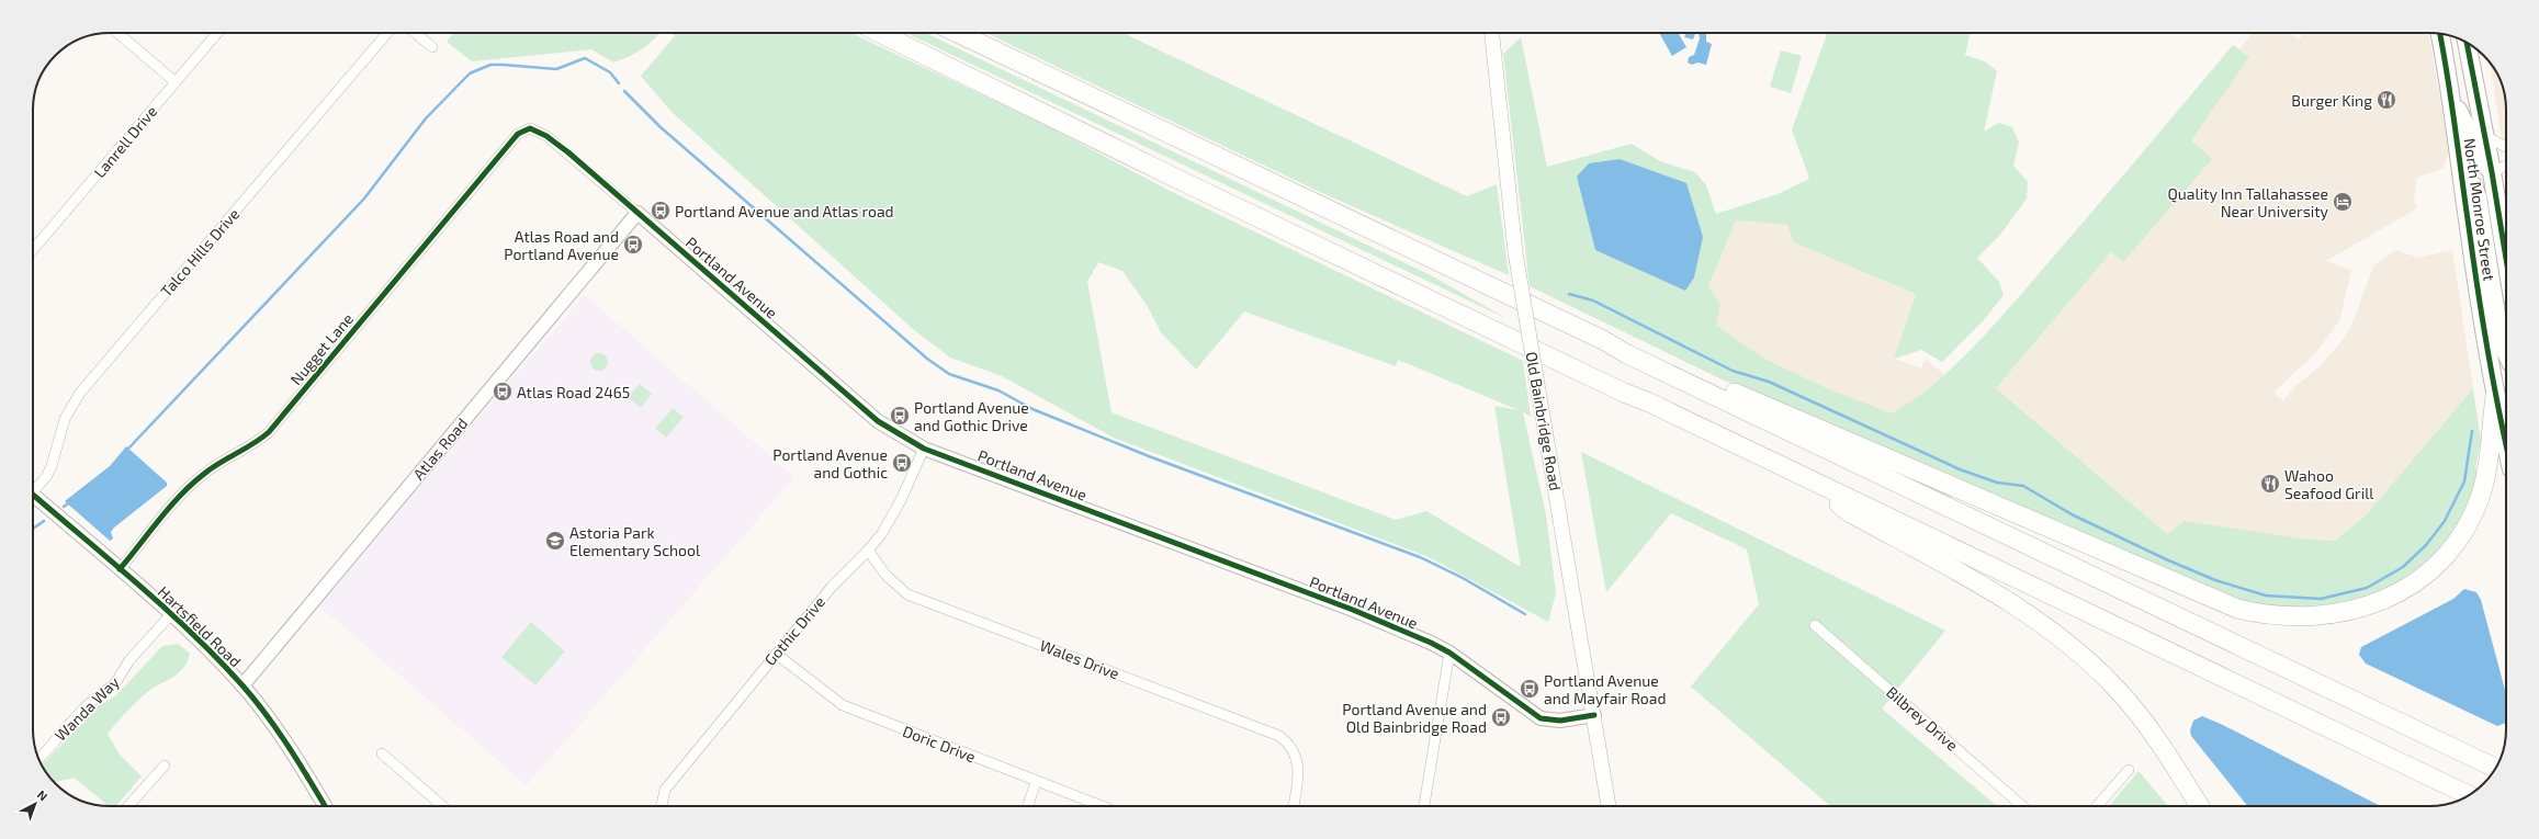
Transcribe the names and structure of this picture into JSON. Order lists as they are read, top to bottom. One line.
{"streets":{"highway":["North Monroe Street"],"main road":["Old Bainbridge Road"],"street":["Lanrell Drive","Talco Hills Drive","Portland Avenue","Nugget Lane","Atlas Road","Hartsfield Road","Gothic Drive","Wales Drive","Wanda Way","Bilbrey Drive","Doric Drive"]},"crossings":[["Portland Avenue","Nugget Lane"],["Portland Avenue","Old Bainbridge Road"],["Portland Avenue","Atlas Road"],["Portland Avenue","Gothic Drive"],["Nugget Lane","Hartsfield Road"],["Atlas Road","Hartsfield Road"],["Hartsfield Road","Wanda Way"],["Gothic Drive","Wales Drive"],["Gothic Drive","Doric Drive"]],"places":{"restaurant":["Burger King","Wahoo Seafood Grill"],"hotel":["Quality Inn Tallahassee Near University"],"bus stop":["Portland Avenue and Atlas road","Atlas Road and Portland Avenue","Atlas Road 2465","Portland Avenue and Gothic Drive","Portland Avenue and Gothic","Portland Avenue and Mayfair Road","Portland Avenue and Old Bainbridge Road"],"school or university":["Astoria Park Elementary School"]},"north":"top right"}
